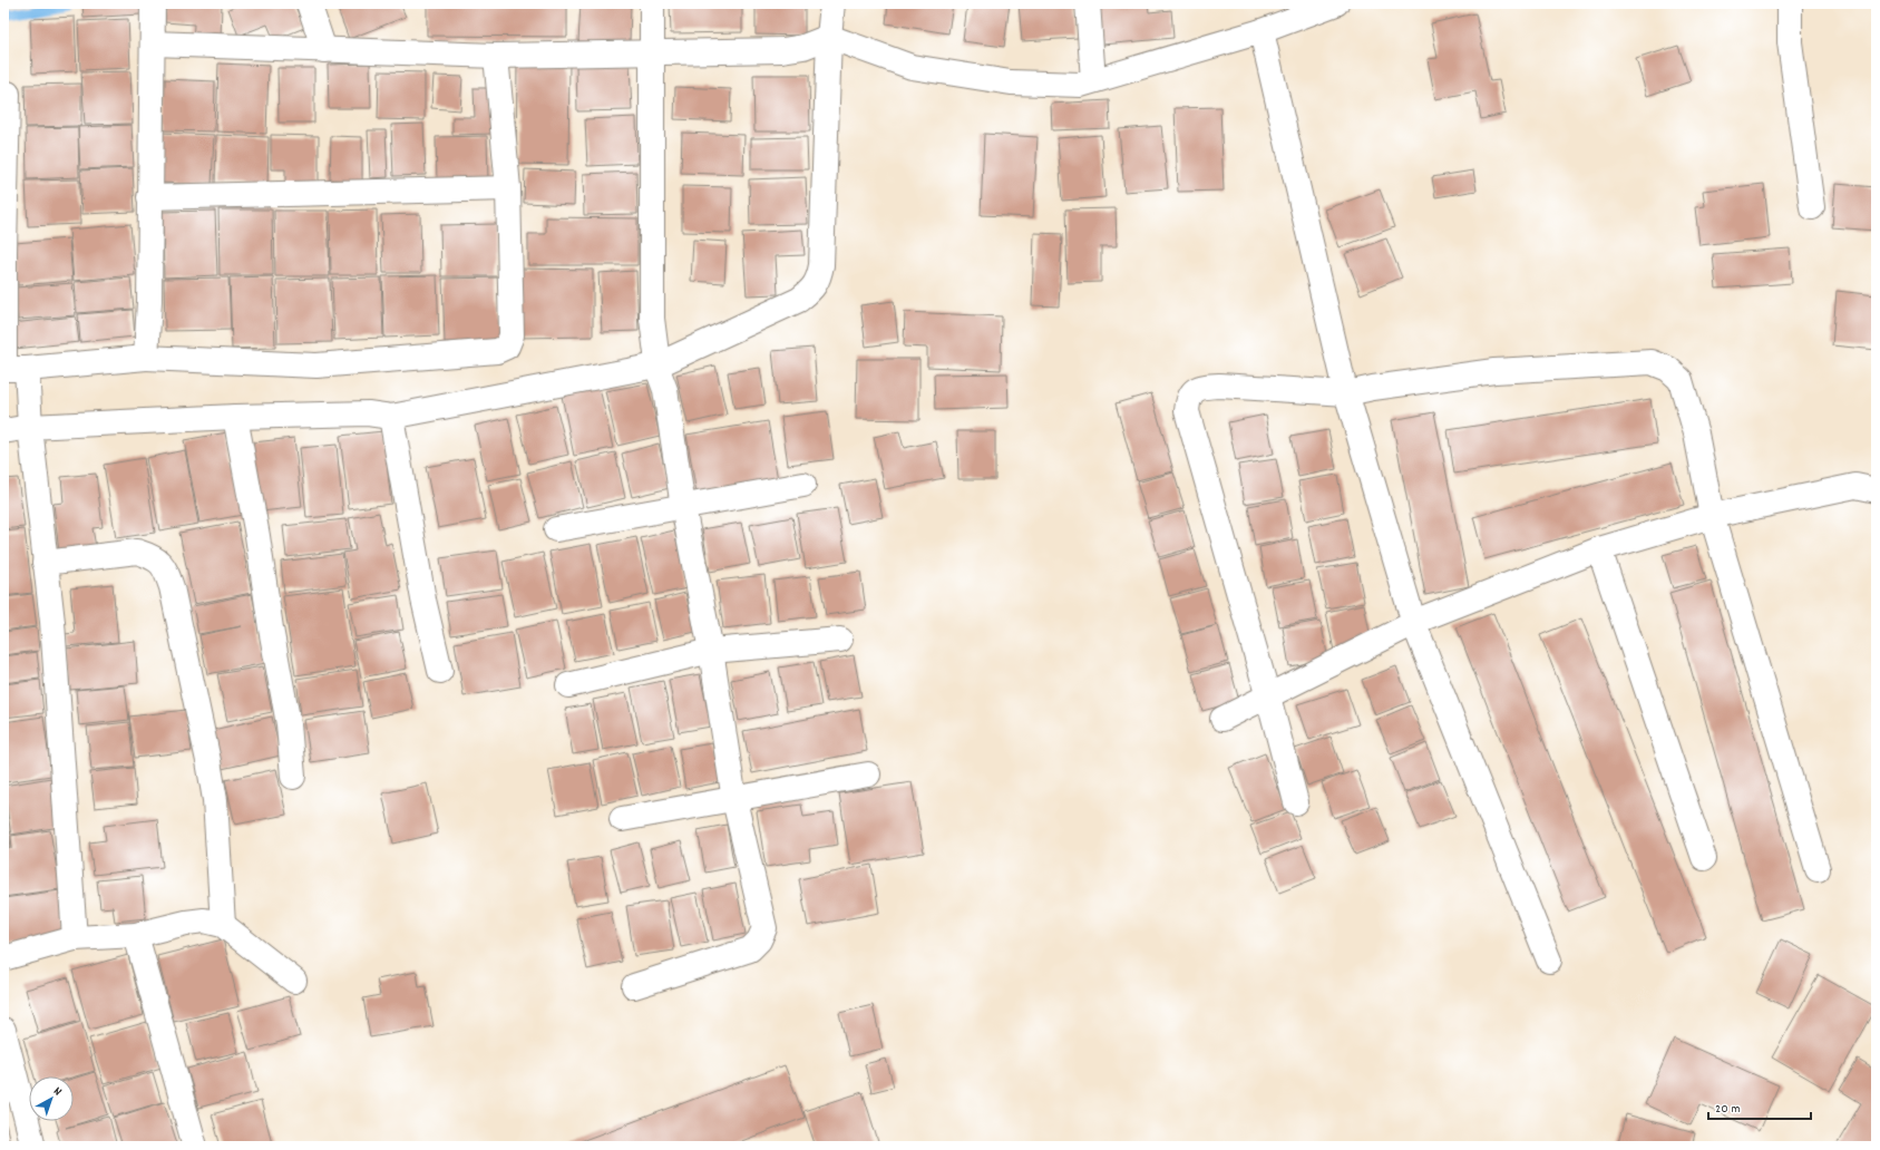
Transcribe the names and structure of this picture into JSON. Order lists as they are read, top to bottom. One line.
{"scale_bar":"20 m","north":"top right"}
